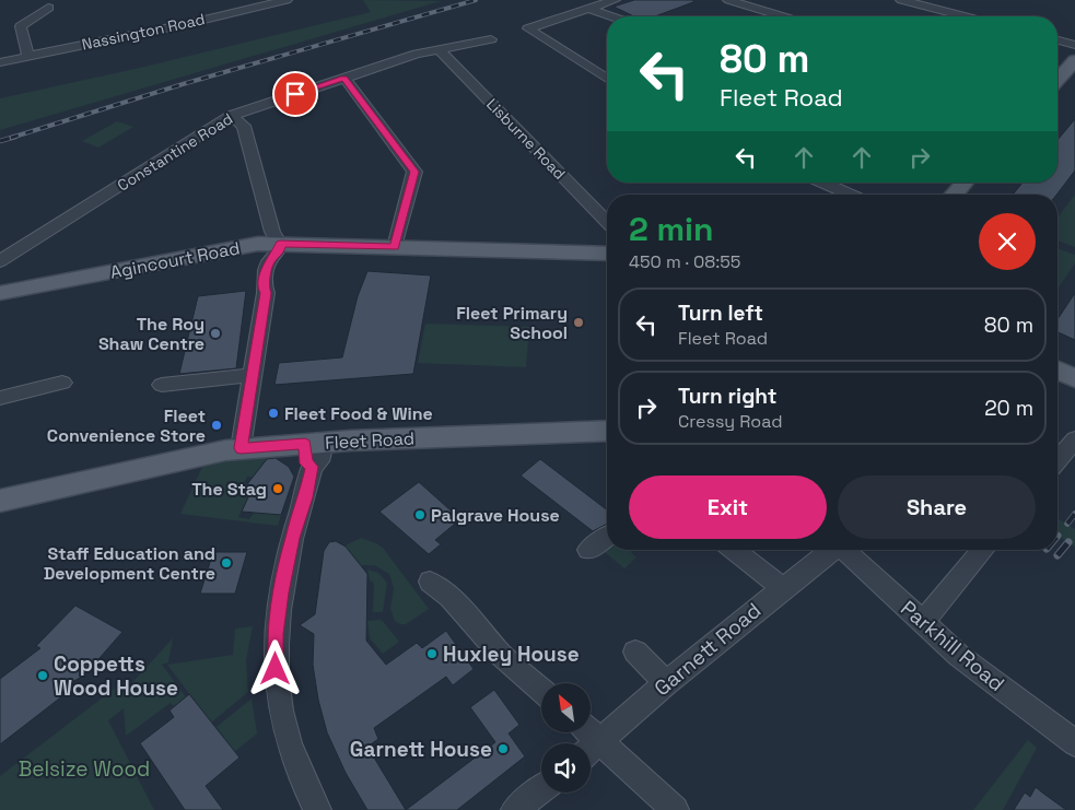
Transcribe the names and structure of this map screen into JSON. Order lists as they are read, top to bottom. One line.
{"streets":{"main road":["Agincourt Road","Fleet Road"],"street":["Nassington Road","Lisburne Road","Constantine Road","Parkhill Road","Garnett Road"]},"crossings":[["Lisburne Road","Constantine Road"]],"parks":["Belsize Wood"],"places":["Fleet Primary School","The Roy Shaw Centre","Fleet Food & Wine","Fleet Convenience Store","The Stag","Palgrave House","Staff Education and Development Centre","Huxley House","Coppetts Wood House","Garnett House"],"north":"top left","page":{"turn":["80 m","Fleet Road"],"heading":["2 min","450 m · 08:55"],"list":[{"name":"Turn left","note":"Fleet Road","value":"80 m"},{"name":"Turn right","note":"Cressy Road","value":"20 m"}],"buttons":["Exit","Share"]}}
